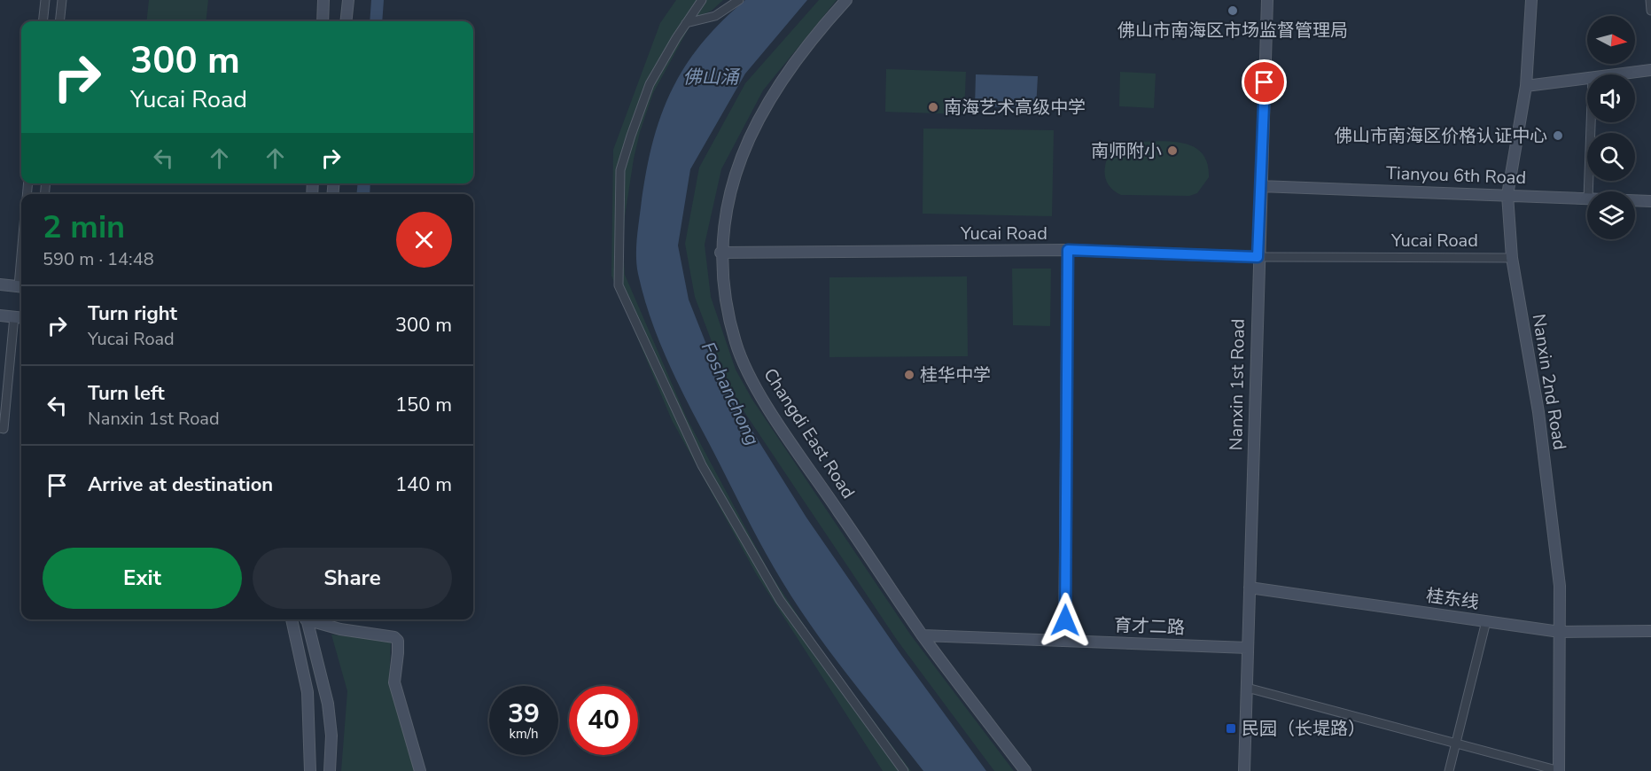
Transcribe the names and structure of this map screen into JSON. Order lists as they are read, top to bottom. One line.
{"streets":{"street":["Tianyou 6th Road","Yucai Road","Nanxin 2nd Road","Nanxin 1st Road","Changdi East Road","桂东线","育才二路"]},"crossings":[["Tianyou 6th Road","Nanxin 2nd Road"],["Tianyou 6th Road","Nanxin 1st Road"],["Yucai Road","Nanxin 2nd Road"],["Yucai Road","Nanxin 1st Road"],["Yucai Road","Changdi East Road"],["Nanxin 2nd Road","桂东线"],["Nanxin 1st Road","桂东线"],["Nanxin 1st Road","育才二路"],["Changdi East Road","育才二路"]],"water":["佛山涌","Foshanchong"],"places":{"other":["佛山市南海区市场监督管理局","南海艺术高级中学","佛山市南海区价格认证中心","南师附小","桂华中学"],"transit":["民园（长堤路）"]},"north":"right","page":{"turn":["300 m","Yucai Road"],"heading":["2 min","590 m · 14:48"],"list":[{"name":"Turn right","note":"Yucai Road","value":"300 m"},{"name":"Turn left","note":"Nanxin 1st Road","value":"150 m"},{"name":"Arrive at destination","value":"140 m"}],"buttons":["Exit","Share"],"speed":"39 km/h","limit":"40"}}
